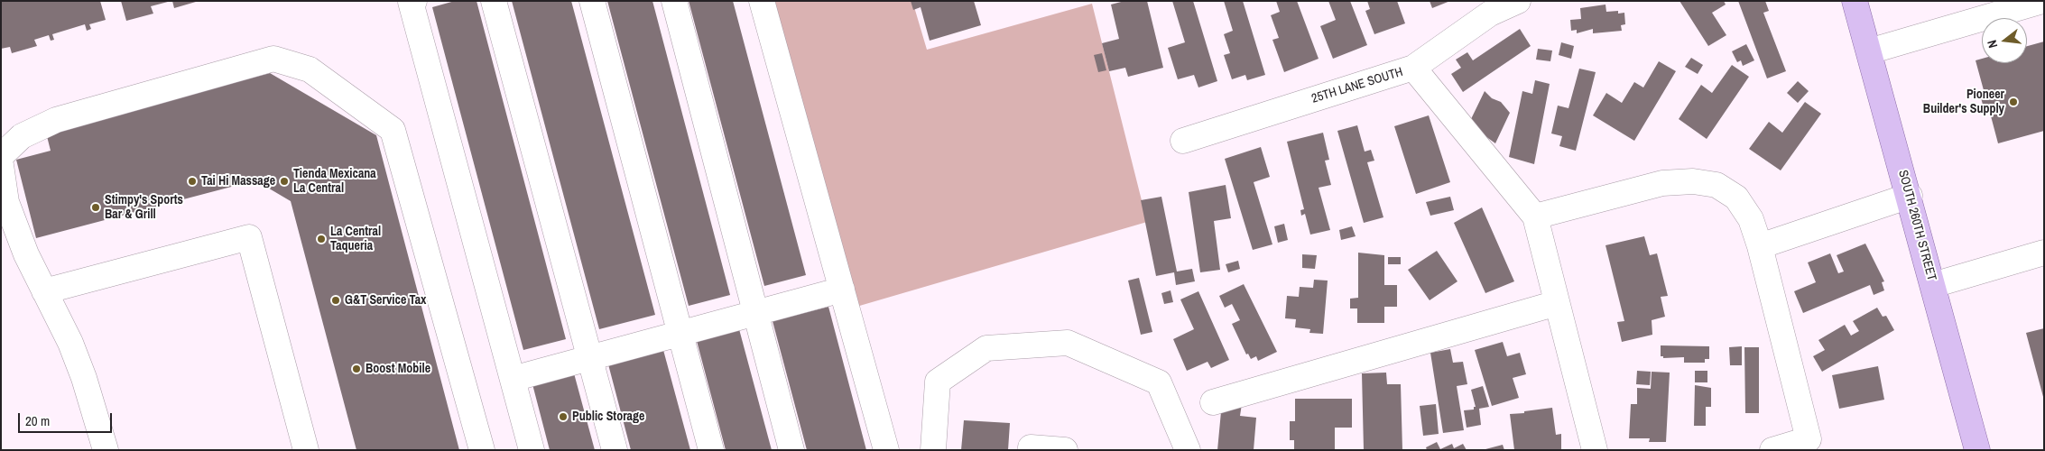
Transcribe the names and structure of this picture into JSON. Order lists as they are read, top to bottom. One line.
{"streets":{"main road":["SOUTH 260TH STREET"],"street":["25TH LANE SOUTH"]},"places":["Pioneer Builder's Supply","Tai Hi Massage","Tienda Mexicana La Central","Stimpy's Sports Bar & Grill","La Central Taqueria","G&T Service Tax","Boost Mobile","Public Storage"],"scale_bar":"20 m","north":"left"}
